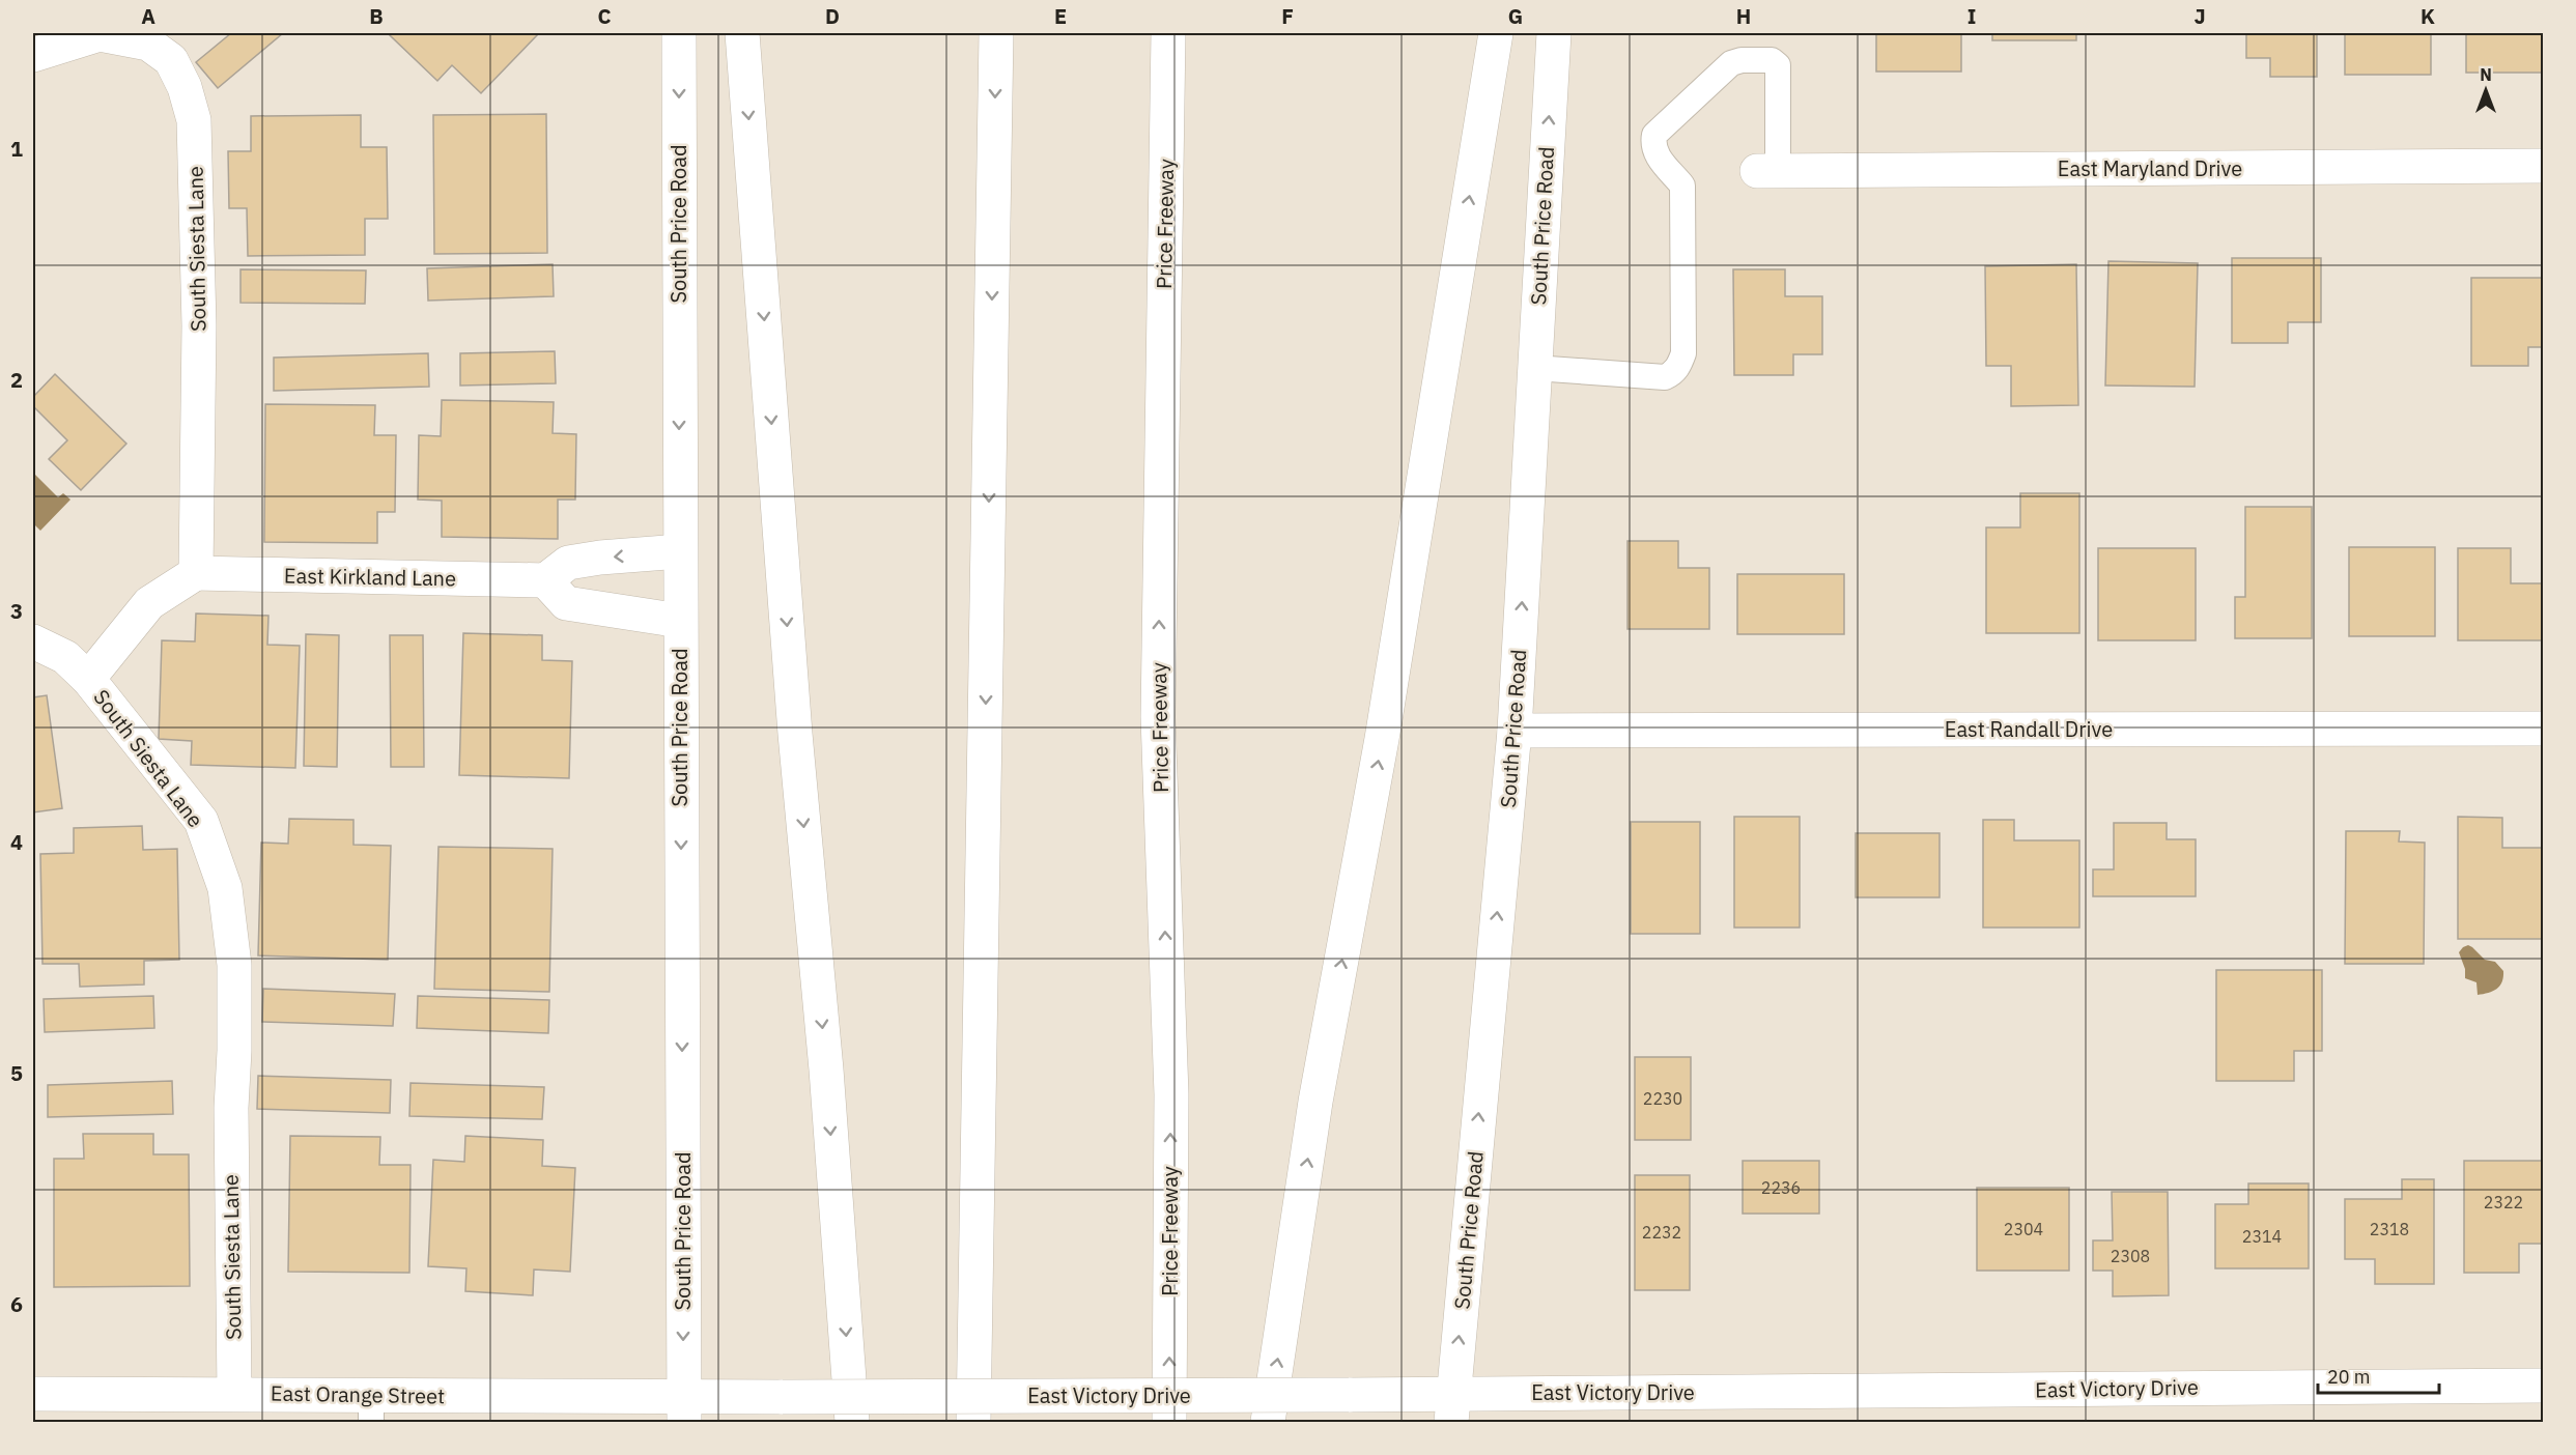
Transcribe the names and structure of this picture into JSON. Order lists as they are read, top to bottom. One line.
{"streets":{"main road":["East Maryland Drive","South Price Road","Price Freeway","South Siesta Lane","East Kirkland Lane","East Randall Drive","East Victory Drive","East Orange Street"]},"crossings":[["South Price Road","East Randall Drive"],["South Price Road","East Victory Drive"],["South Price Road","East Orange Street"],["South Siesta Lane","East Kirkland Lane"],["South Siesta Lane","East Orange Street"],["East Victory Drive","East Orange Street"]],"house_numbers":["2230","2236","2322","2304","2318","2232","2314","2308"],"scale_bar":"20 m","north":"top","grid":{"columns":["A","B","C","D","E","F","G","H","I","J","K"],"rows":["1","2","3","4","5","6"]}}
